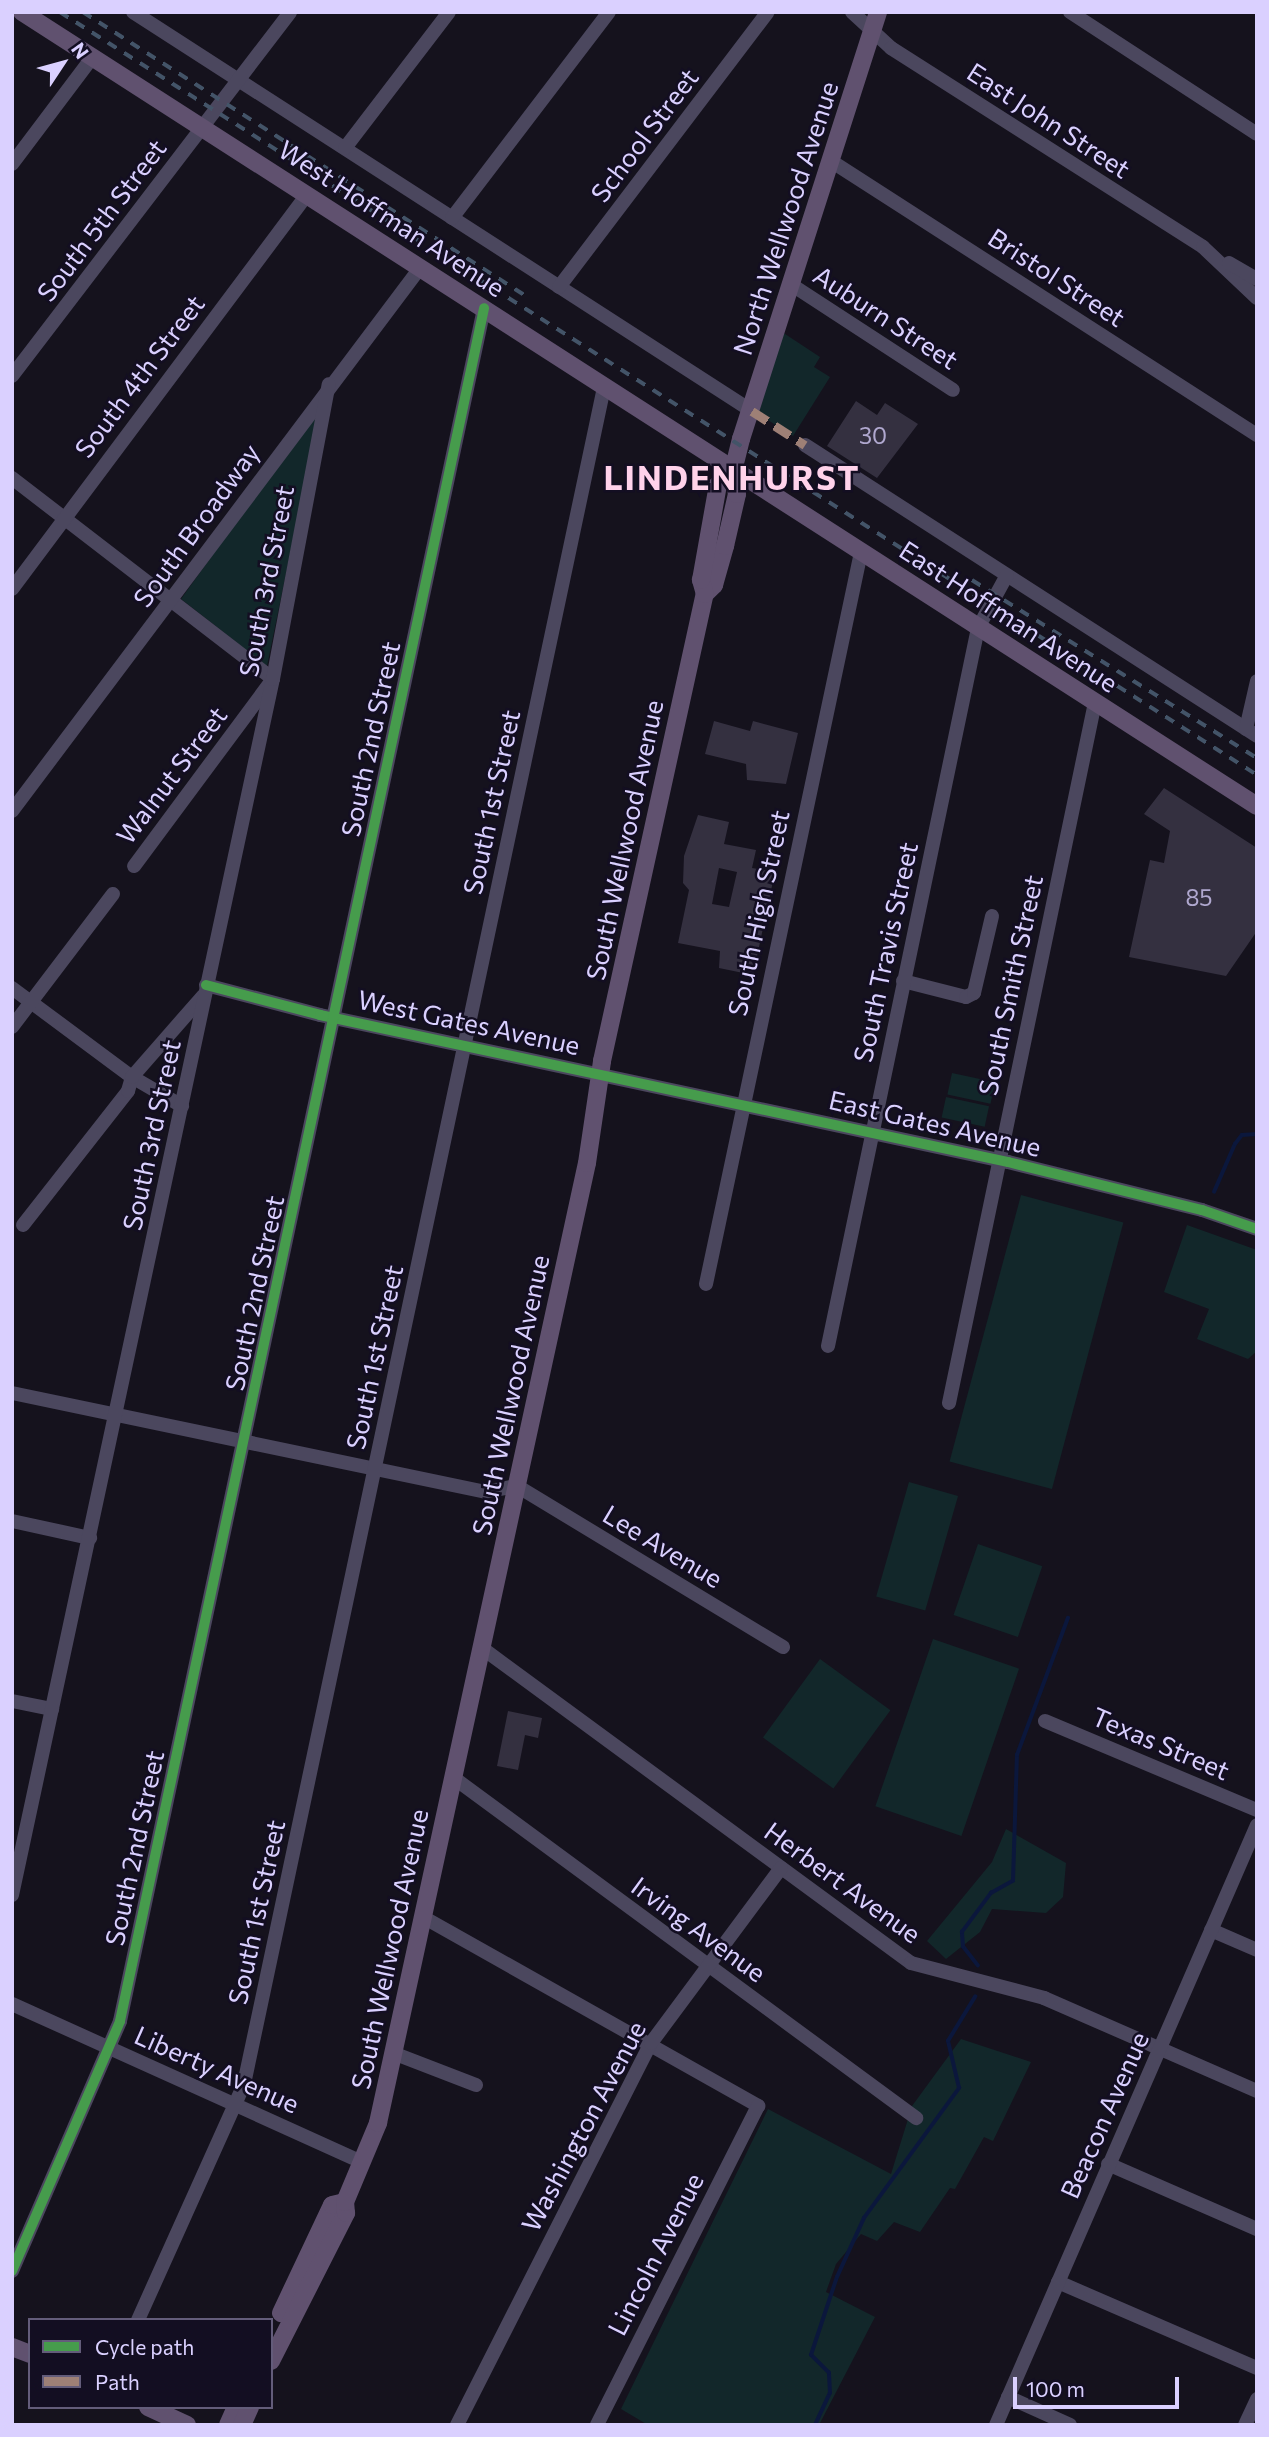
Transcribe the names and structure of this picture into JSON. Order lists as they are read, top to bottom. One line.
{"streets":{"main road":["West Hoffman Avenue","North Wellwood Avenue","East Hoffman Avenue","South Wellwood Avenue"],"street":["East John Street","School Street","South 5th Street","Bristol Street","Auburn Street","South 4th Street","South Broadway","South 3rd Street","South 2nd Street","Walnut Street","South 1st Street","South High Street","South Travis Street","South Smith Street","West Gates Avenue","East Gates Avenue","Lee Avenue","Texas Street","Herbert Avenue","Irving Avenue","Liberty Avenue","Beacon Avenue","Washington Avenue","Lincoln Avenue"]},"crossings":[["East John Street","North Wellwood Avenue"],["School Street","West Hoffman Avenue"],["West Hoffman Avenue","North Wellwood Avenue"],["West Hoffman Avenue","South 5th Street"],["West Hoffman Avenue","South 4th Street"],["West Hoffman Avenue","South Broadway"],["West Hoffman Avenue","East Hoffman Avenue"],["West Hoffman Avenue","South 2nd Street"],["West Hoffman Avenue","South 1st Street"],["West Hoffman Avenue","South Wellwood Avenue"],["North Wellwood Avenue","Bristol Street"],["North Wellwood Avenue","Auburn Street"],["North Wellwood Avenue","South Wellwood Avenue"],["South Broadway","South 3rd Street"],["South 3rd Street","Walnut Street"],["South 3rd Street","West Gates Avenue"],["East Hoffman Avenue","South Wellwood Avenue"],["East Hoffman Avenue","South High Street"],["East Hoffman Avenue","South Travis Street"],["East Hoffman Avenue","South Smith Street"],["South 2nd Street","West Gates Avenue"],["South 2nd Street","Liberty Avenue"],["South 1st Street","West Gates Avenue"],["South 1st Street","Liberty Avenue"],["South Wellwood Avenue","West Gates Avenue"],["South Wellwood Avenue","East Gates Avenue"],["South Wellwood Avenue","Lee Avenue"],["South Wellwood Avenue","Herbert Avenue"],["South Wellwood Avenue","Irving Avenue"],["South Wellwood Avenue","Liberty Avenue"],["South High Street","East Gates Avenue"],["South Travis Street","East Gates Avenue"],["South Smith Street","East Gates Avenue"],["West Gates Avenue","East Gates Avenue"],["Herbert Avenue","Beacon Avenue"],["Herbert Avenue","Washington Avenue"],["Irving Avenue","Washington Avenue"],["Washington Avenue","Lincoln Avenue"]],"districts":["LINDENHURST"],"house_numbers":["30","85"],"legend":["Cycle path","Path"],"scale_bar":"100 m","north":"top right"}
